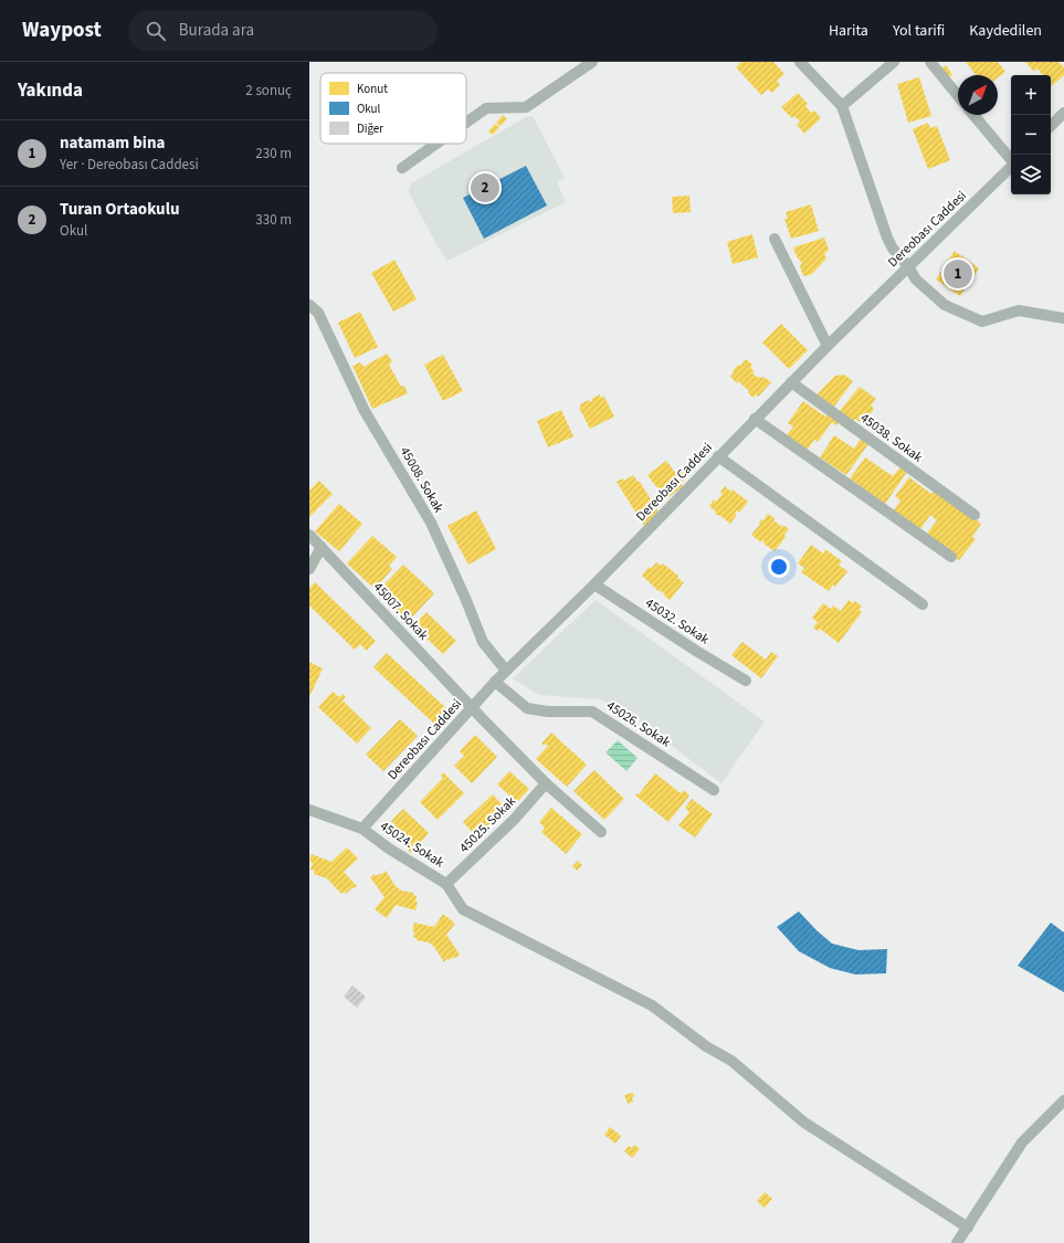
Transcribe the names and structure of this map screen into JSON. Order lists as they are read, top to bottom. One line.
{"streets":{"street":["Dereobası Caddesi","45038. Sokak","45008. Sokak","45007. Sokak","45032. Sokak","45026. Sokak","45025. Sokak","45024. Sokak"]},"crossings":[["Dereobası Caddesi","45038. Sokak"],["Dereobası Caddesi","45008. Sokak"],["Dereobası Caddesi","45007. Sokak"],["Dereobası Caddesi","45032. Sokak"],["Dereobası Caddesi","45026. Sokak"],["Dereobası Caddesi","45024. Sokak"],["45025. Sokak","45024. Sokak"]],"legend":["Konut","Okul","Diğer"],"north":"top right","page":{"header":"Waypost","search":"Burada ara","nav":["Harita","Yol tarifi","Kaydedilen"],"heading":["Yakında","2 sonuç"],"map_buttons":["+","−"],"list":[{"mark":"1","name":"natamam bina","note":"Yer · Dereobası Caddesi","value":"230 m"},{"mark":"2","name":"Turan Ortaokulu","note":"Okul","value":"330 m"}],"pins":["2","1"]}}
